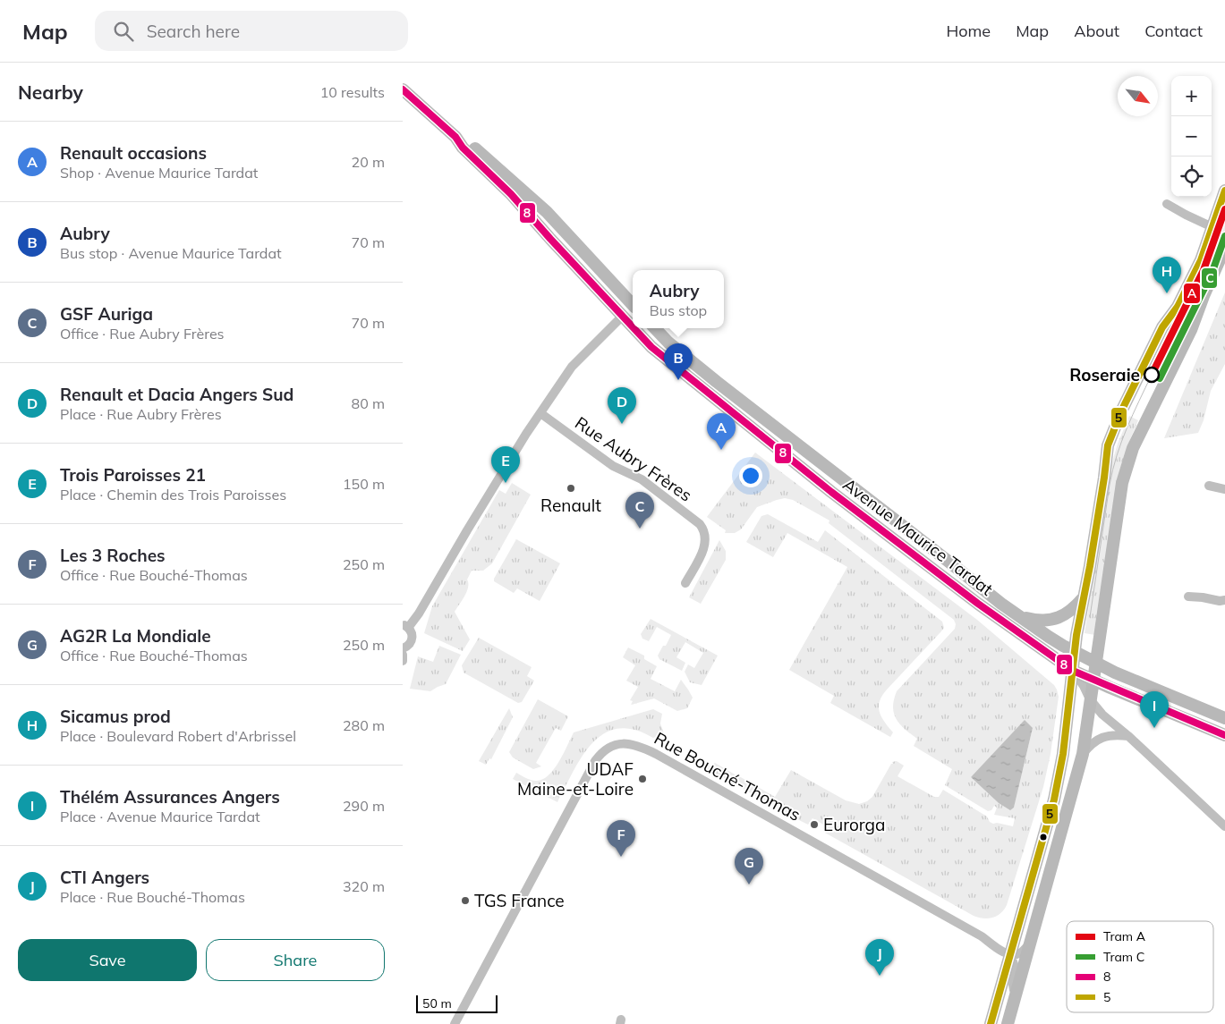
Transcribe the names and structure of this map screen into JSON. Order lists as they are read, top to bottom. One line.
{"streets":{"street":["Rue Aubry Frères","Avenue Maurice Tardat","Rue Bouché-Thomas"]},"places":["Roseraie","Renault","UDAF Maine-et-Loire","Eurorga","TGS France"],"lines":["transit line 8","transit line 5","tram line A","tram line C"],"legend":["Tram A","Tram C","8","5"],"scale_bar":"50 m","north":"bottom right","page":{"header":"Map","search":"Search here","nav":["Home","Map","About","Contact"],"heading":["Nearby","10 results"],"map_buttons":["+","−"],"list":[{"mark":"A","name":"Renault occasions","note":"Shop · Avenue Maurice Tardat","value":"20 m"},{"mark":"B","name":"Aubry","note":"Bus stop · Avenue Maurice Tardat","value":"70 m"},{"mark":"C","name":"GSF Auriga","note":"Office · Rue Aubry Frères","value":"70 m"},{"mark":"D","name":"Renault et Dacia Angers Sud","note":"Place · Rue Aubry Frères","value":"80 m"},{"mark":"E","name":"Trois Paroisses 21","note":"Place · Chemin des Trois Paroisses","value":"150 m"},{"mark":"F","name":"Les 3 Roches","note":"Office · Rue Bouché-Thomas","value":"250 m"},{"mark":"G","name":"AG2R La Mondiale","note":"Office · Rue Bouché-Thomas","value":"250 m"},{"mark":"H","name":"Sicamus prod","note":"Place · Boulevard Robert d'Arbrissel","value":"280 m"},{"mark":"I","name":"Thélém Assurances Angers","note":"Place · Avenue Maurice Tardat","value":"290 m"},{"mark":"J","name":"CTI Angers","note":"Place · Rue Bouché-Thomas","value":"320 m"}],"pins":["H","B","D","A","E","C","I","F","G","J"],"popup":["Aubry","Bus stop"],"buttons":["Save","Share"],"scale":"50 m"}}
